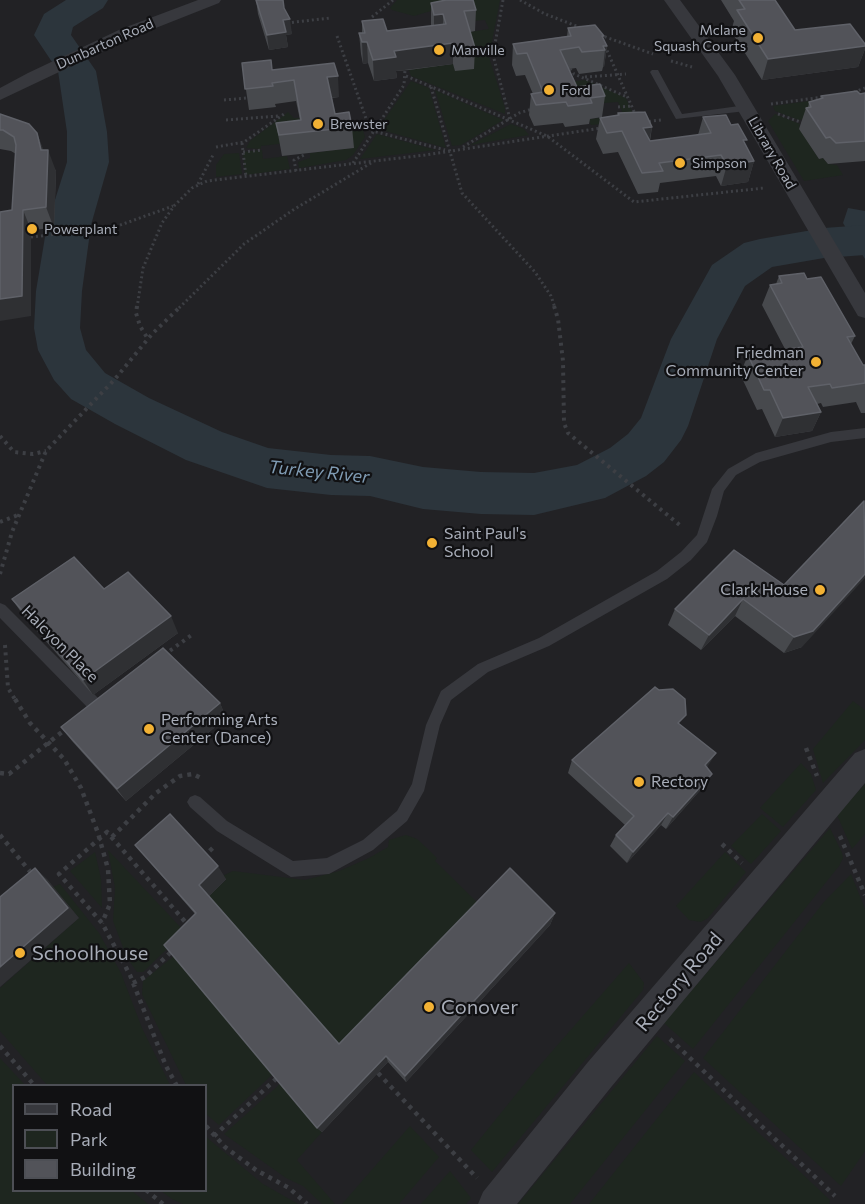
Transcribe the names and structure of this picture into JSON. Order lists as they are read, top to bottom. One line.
{"streets":{"street":["Dunbarton Road","Library Road","Rectory Road"],"lane":["Halcyon Place"]},"water":["Turkey River"],"places":["Mclane Squash Courts","Manville","Ford","Brewster","Simpson","Powerplant","Friedman Community Center","Saint Paul's School","Clark House","Performing Arts Center (Dance)","Rectory","Schoolhouse","Conover"],"legend":["Road","Park","Building"]}
